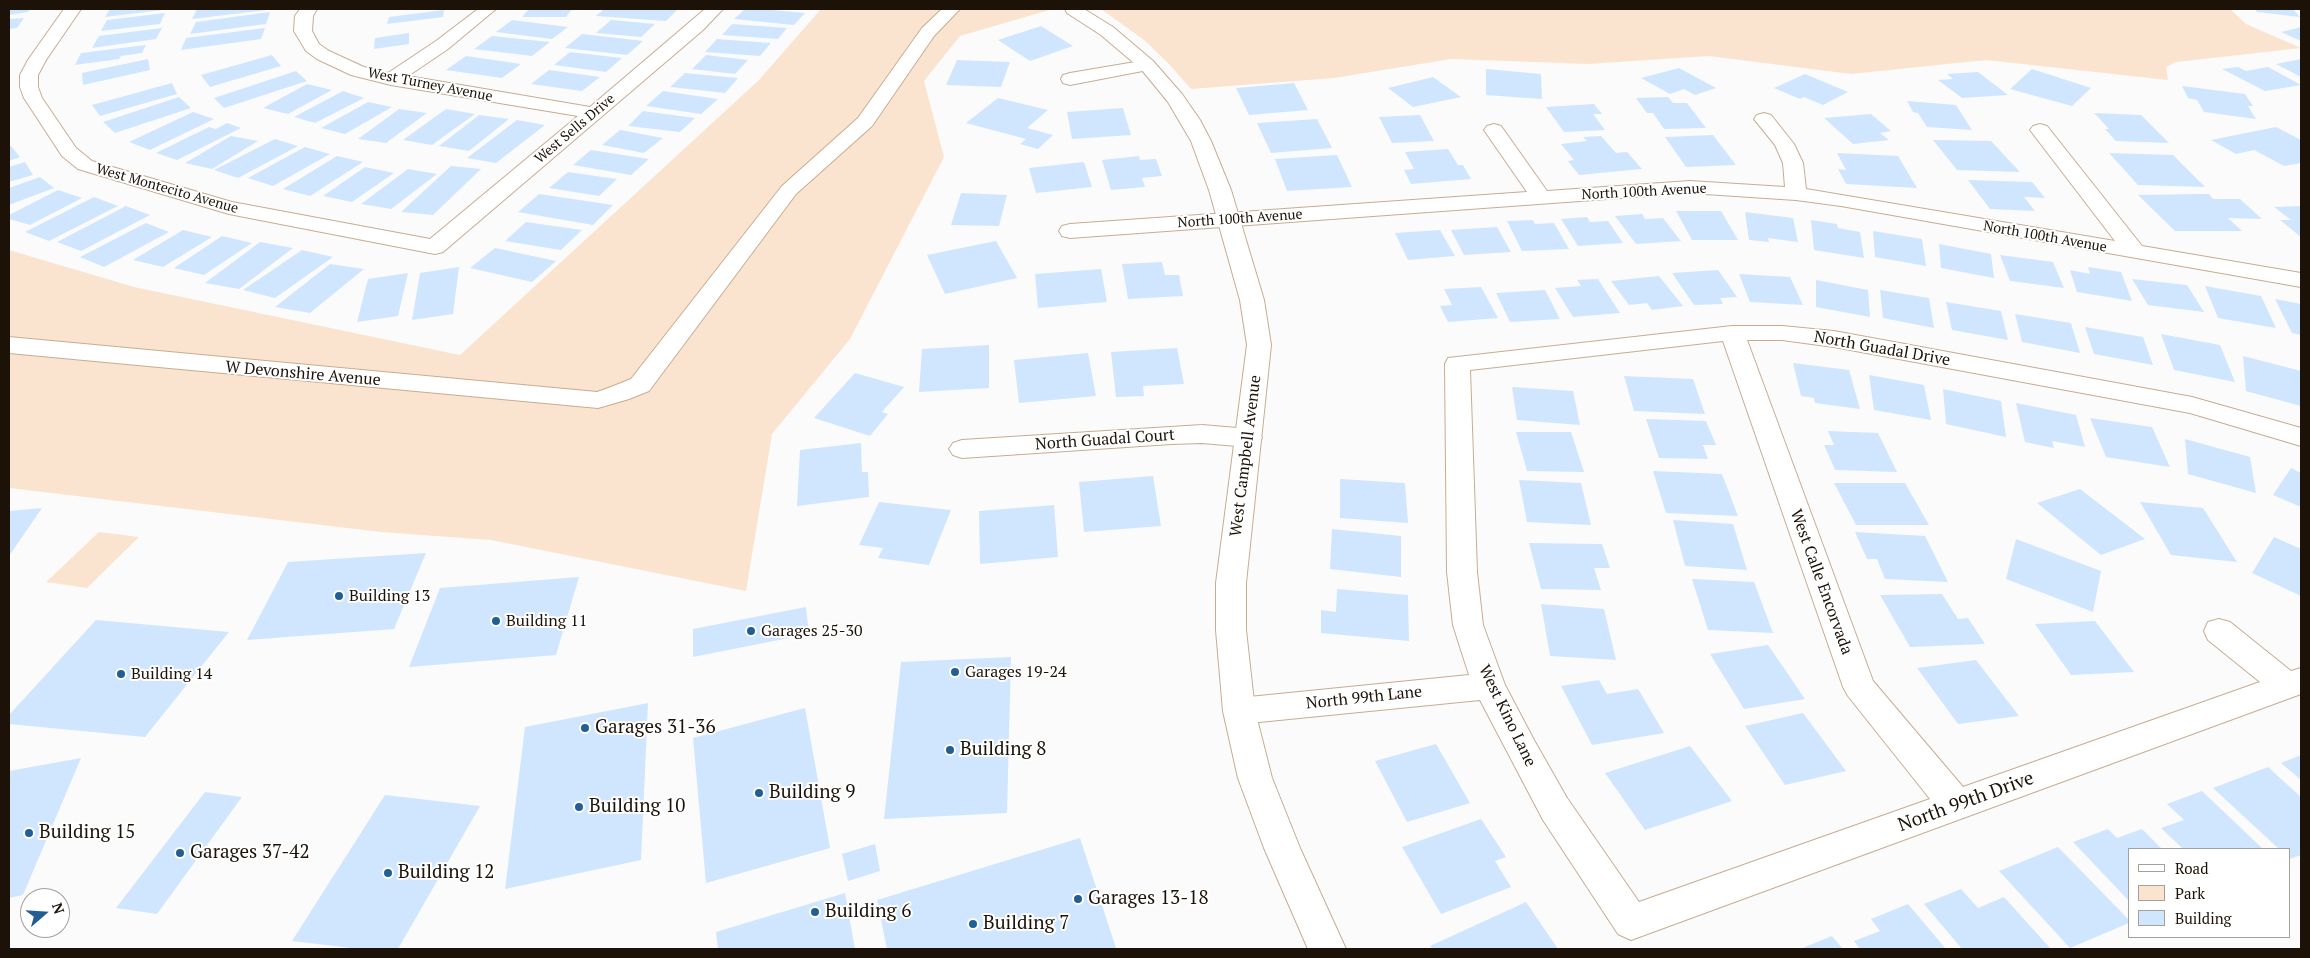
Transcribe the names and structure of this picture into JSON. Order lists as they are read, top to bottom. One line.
{"streets":{"street":["West Turney Avenue","West Sells Drive","West Montecito Avenue","North 100th Avenue","North Guadal Drive","W Devonshire Avenue","North Guadal Court","West Campbell Avenue","West Calle Encorvada","North 99th Lane","West Kino Lane","North 99th Drive"]},"crossings":[["West Turney Avenue","West Sells Drive"],["West Sells Drive","West Montecito Avenue"],["North 100th Avenue","West Campbell Avenue"],["North Guadal Drive","West Calle Encorvada"],["North Guadal Drive","West Kino Lane"],["North Guadal Court","West Campbell Avenue"],["West Campbell Avenue","North 99th Lane"],["West Calle Encorvada","North 99th Drive"],["North 99th Lane","West Kino Lane"],["West Kino Lane","North 99th Drive"]],"places":["Building 13","Building 11","Garages 25-30","Garages 19-24","Building 14","Garages 31-36","Building 8","Building 9","Building 10","Building 15","Garages 37-42","Building 12","Garages 13-18","Building 6","Building 7"],"legend":["Road","Park","Building"],"north":"right"}
